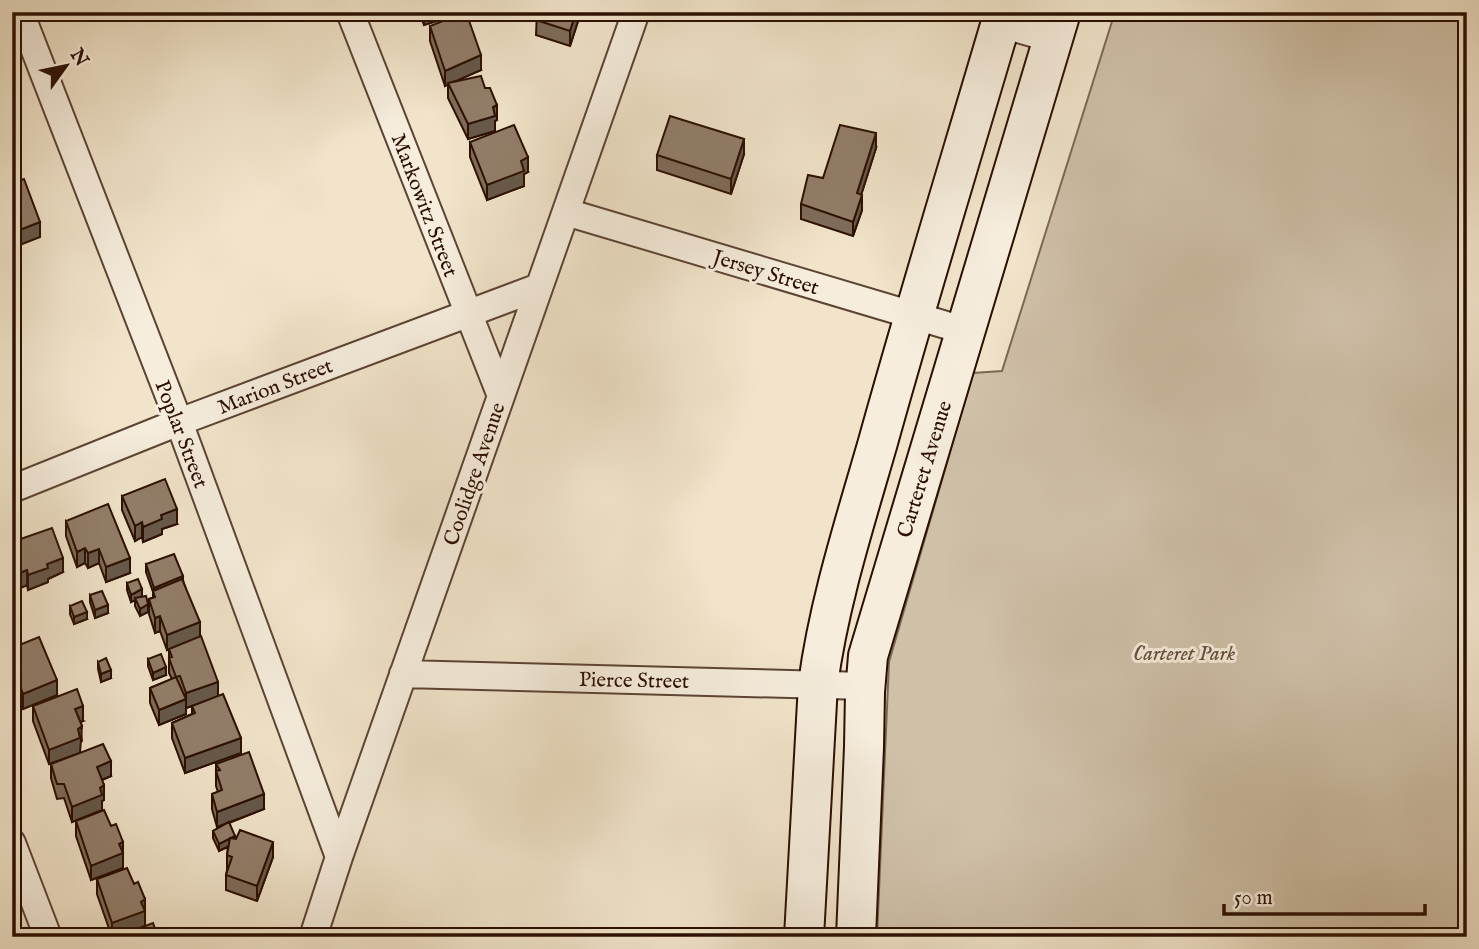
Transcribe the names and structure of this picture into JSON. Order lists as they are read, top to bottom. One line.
{"streets":{"street":["Markowitz Street","Jersey Street","Marion Street","Poplar Street","Carteret Avenue","Coolidge Avenue","Pierce Street"]},"crossings":[["Markowitz Street","Marion Street"],["Markowitz Street","Coolidge Avenue"],["Jersey Street","Carteret Avenue"],["Jersey Street","Coolidge Avenue"],["Marion Street","Poplar Street"],["Marion Street","Coolidge Avenue"],["Poplar Street","Coolidge Avenue"],["Carteret Avenue","Pierce Street"],["Coolidge Avenue","Pierce Street"]],"parks":["Carteret Park"],"scale_bar":"50 m","north":"top right"}
